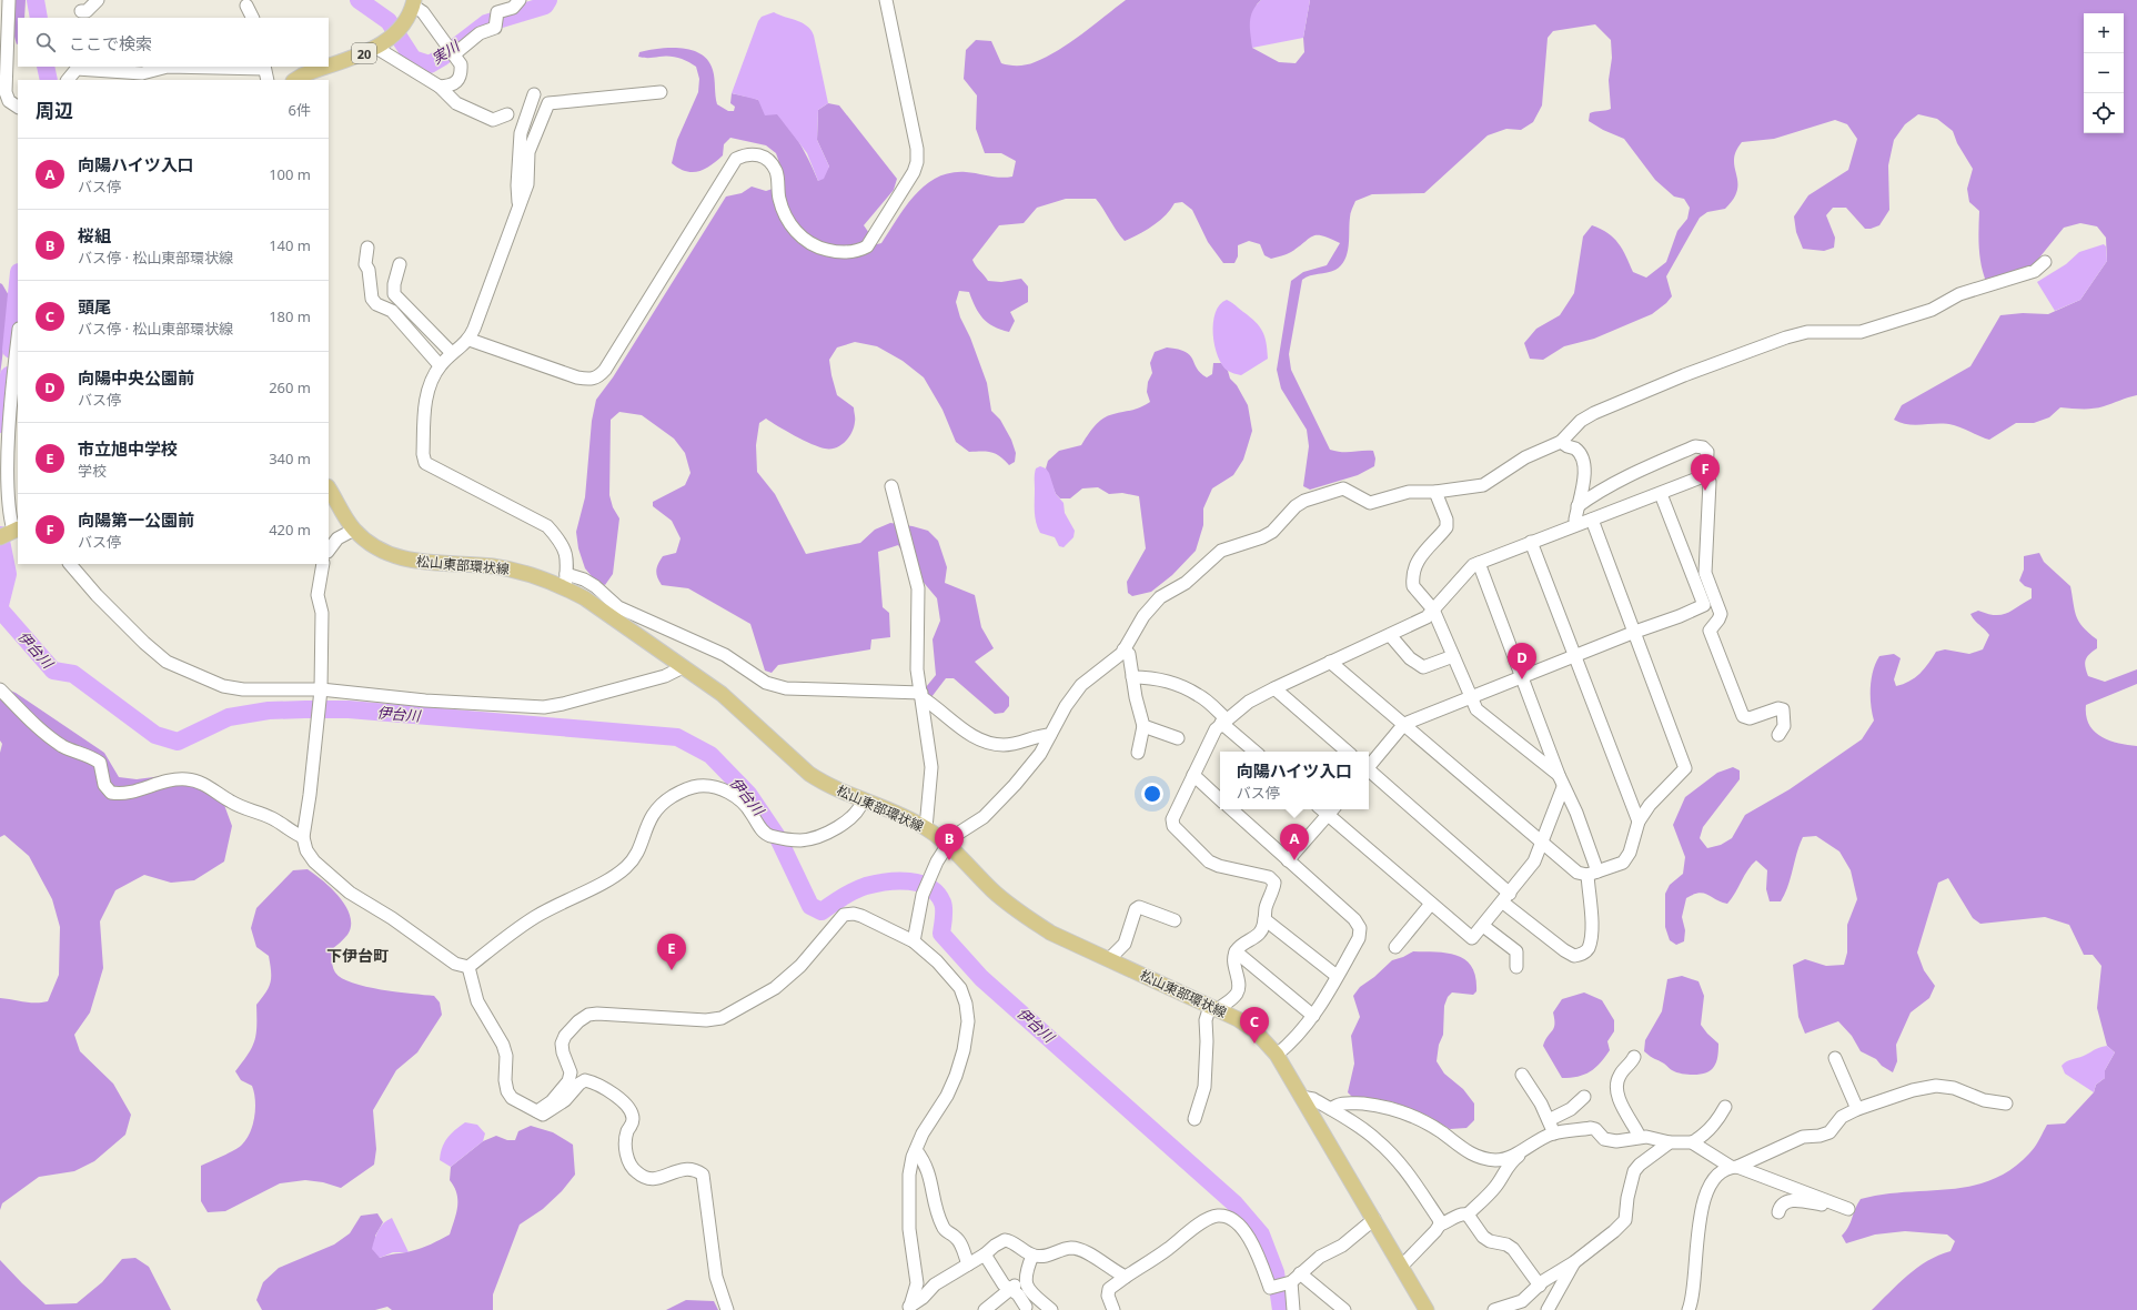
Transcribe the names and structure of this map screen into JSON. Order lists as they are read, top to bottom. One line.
{"streets":{"main road":["20","松山東部環状線"]},"districts":["下伊台町"],"water":["実川","伊台川"],"page":{"map_buttons":["+","−"],"search":"ここで検索","heading":["周辺","6件"],"list":[{"mark":"A","name":"向陽ハイツ入口","note":"バス停","value":"100 m"},{"mark":"B","name":"桜組","note":"バス停 · 松山東部環状線","value":"140 m"},{"mark":"C","name":"頭尾","note":"バス停 · 松山東部環状線","value":"180 m"},{"mark":"D","name":"向陽中央公園前","note":"バス停","value":"260 m"},{"mark":"E","name":"市立旭中学校","note":"学校","value":"340 m"},{"mark":"F","name":"向陽第一公園前","note":"バス停","value":"420 m"}],"pins":["F","D","A","B","E","C"],"popup":["向陽ハイツ入口","バス停"]}}
